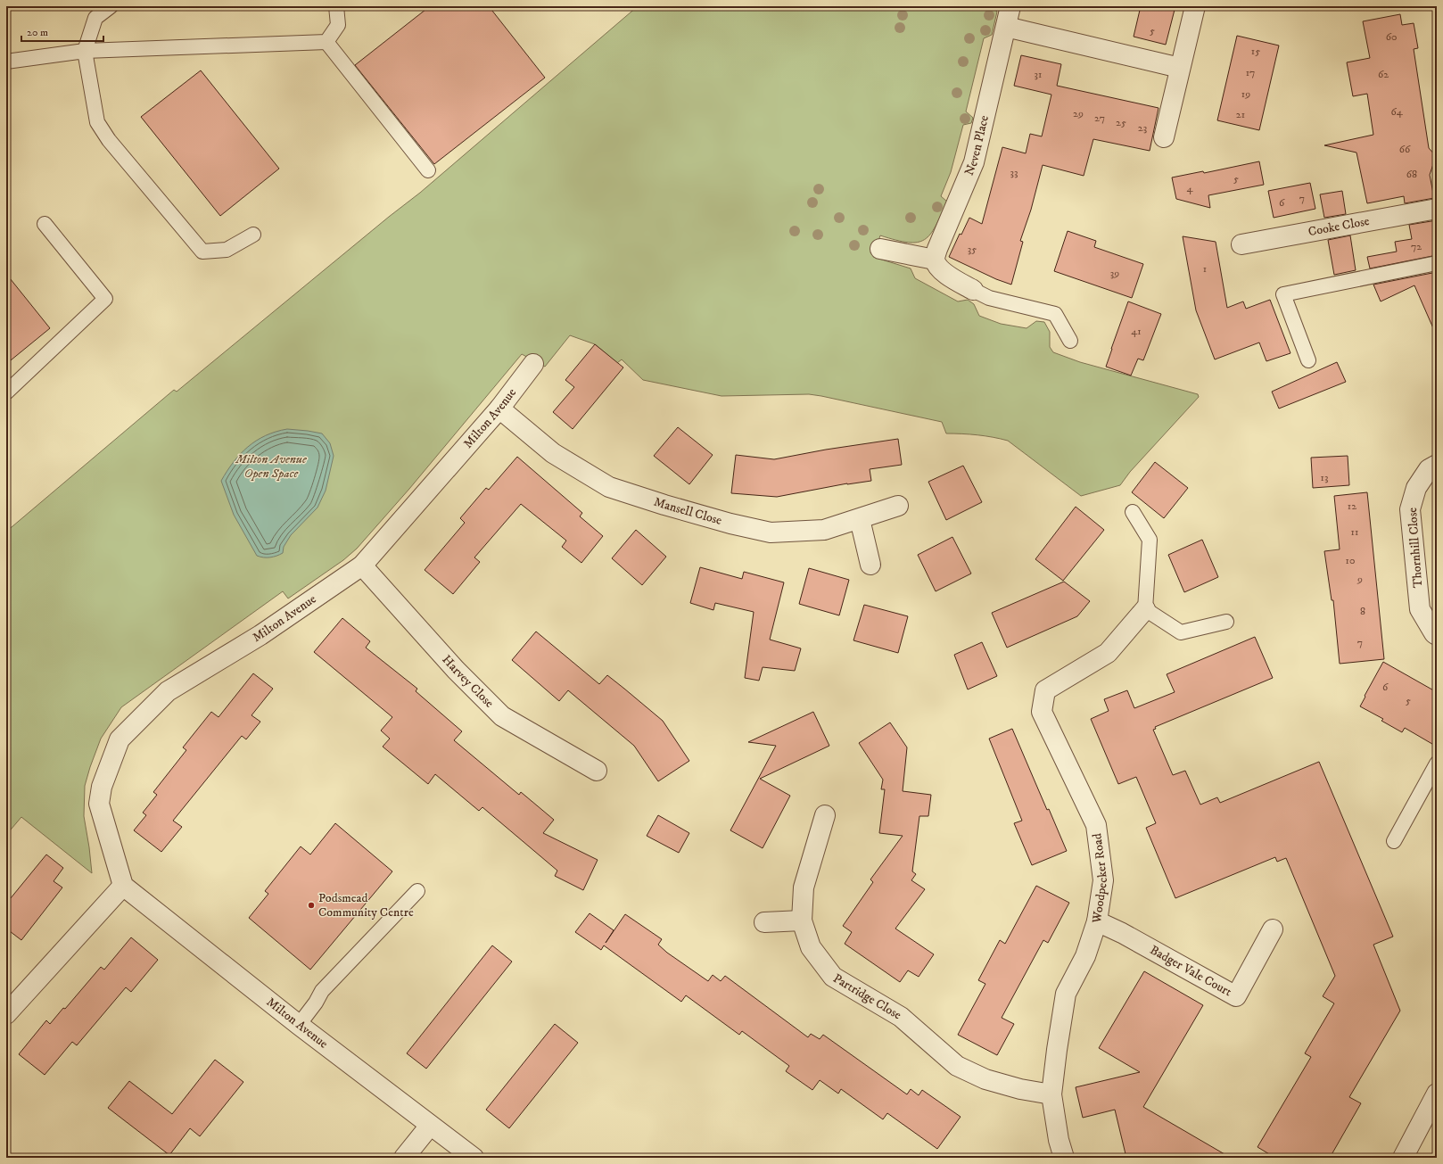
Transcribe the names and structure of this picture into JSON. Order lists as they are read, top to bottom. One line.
{"streets":{"street":["Neven Place","Cooke Close","Milton Avenue","Mansell Close","Thornhill Close","Harvey Close","Woodpecker Road","Badger Vale Court","Partridge Close"]},"crossings":[["Milton Avenue","Mansell Close"],["Milton Avenue","Harvey Close"],["Woodpecker Road","Badger Vale Court"],["Woodpecker Road","Partridge Close"]],"parks":["Milton Avenue Open Space"],"places":["Podsmead Community Centre"],"house_numbers":["5","60","15","17","31","62","19","64","29","21","27","25","23","66","33","68","5","4","7","6","72","35","1","39","41","13","12","11","10","9","8","7","6","5"],"scale_bar":"20 m"}
